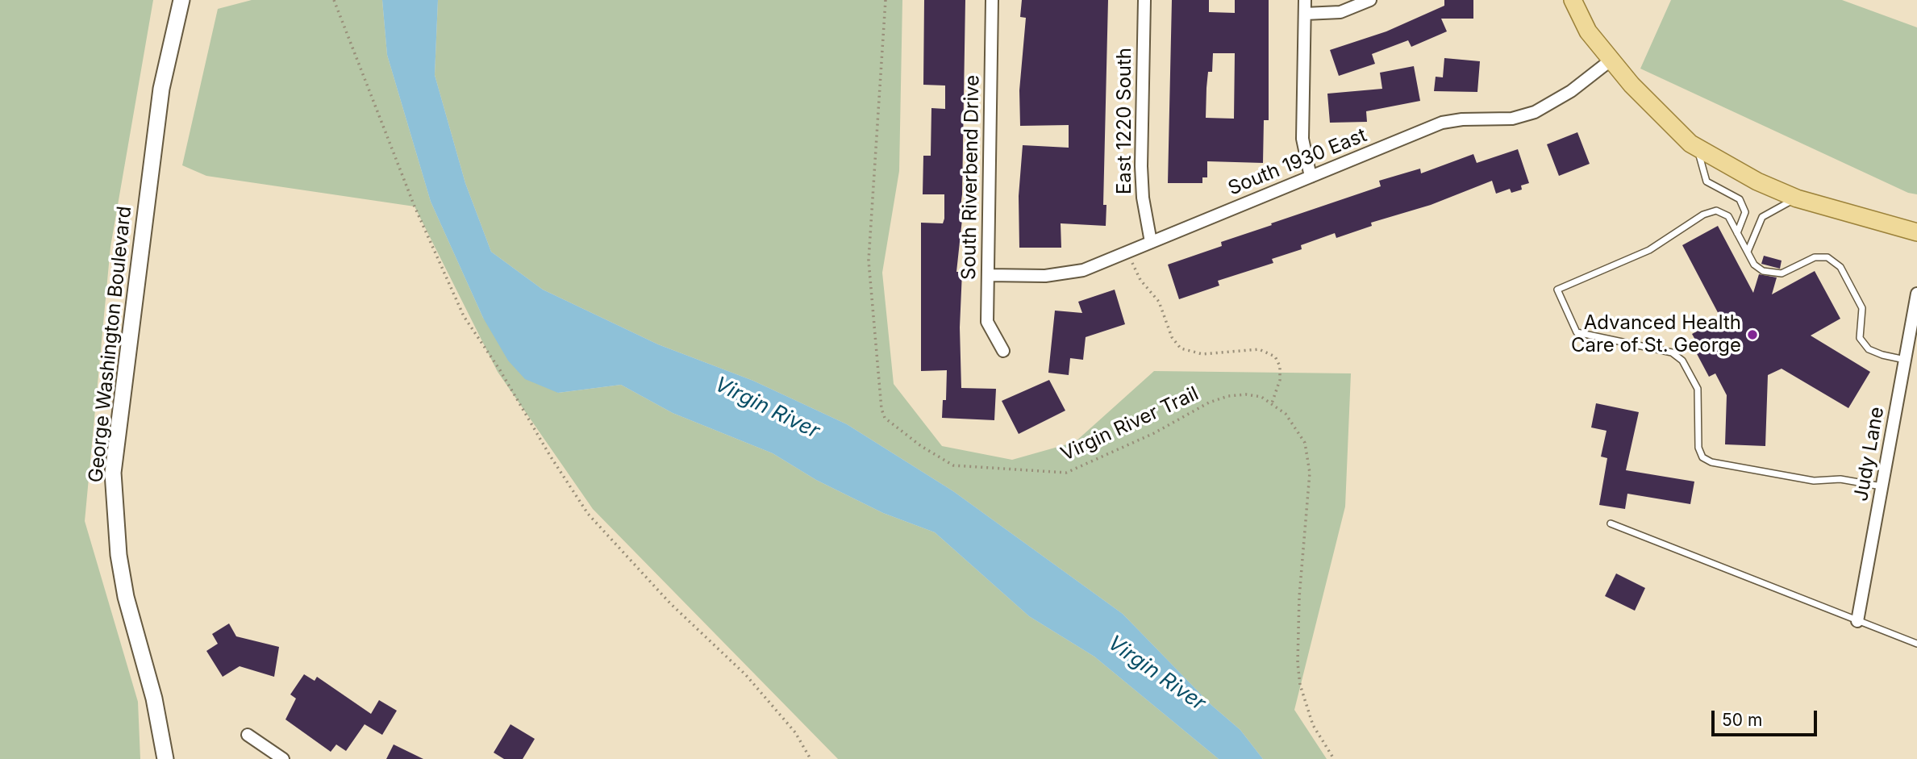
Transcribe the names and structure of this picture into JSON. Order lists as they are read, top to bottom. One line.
{"streets":{"main road":["George Washington Boulevard"],"street":["East 1220 South","South 1930 East","South Riverbend Drive","Judy Lane"],"path":["Virgin River Trail"]},"crossings":[["East 1220 South","South 1930 East"],["South 1930 East","South Riverbend Drive"]],"water":["Virgin River"],"places":["Advanced Health Care of St. George"],"scale_bar":"50 m"}
